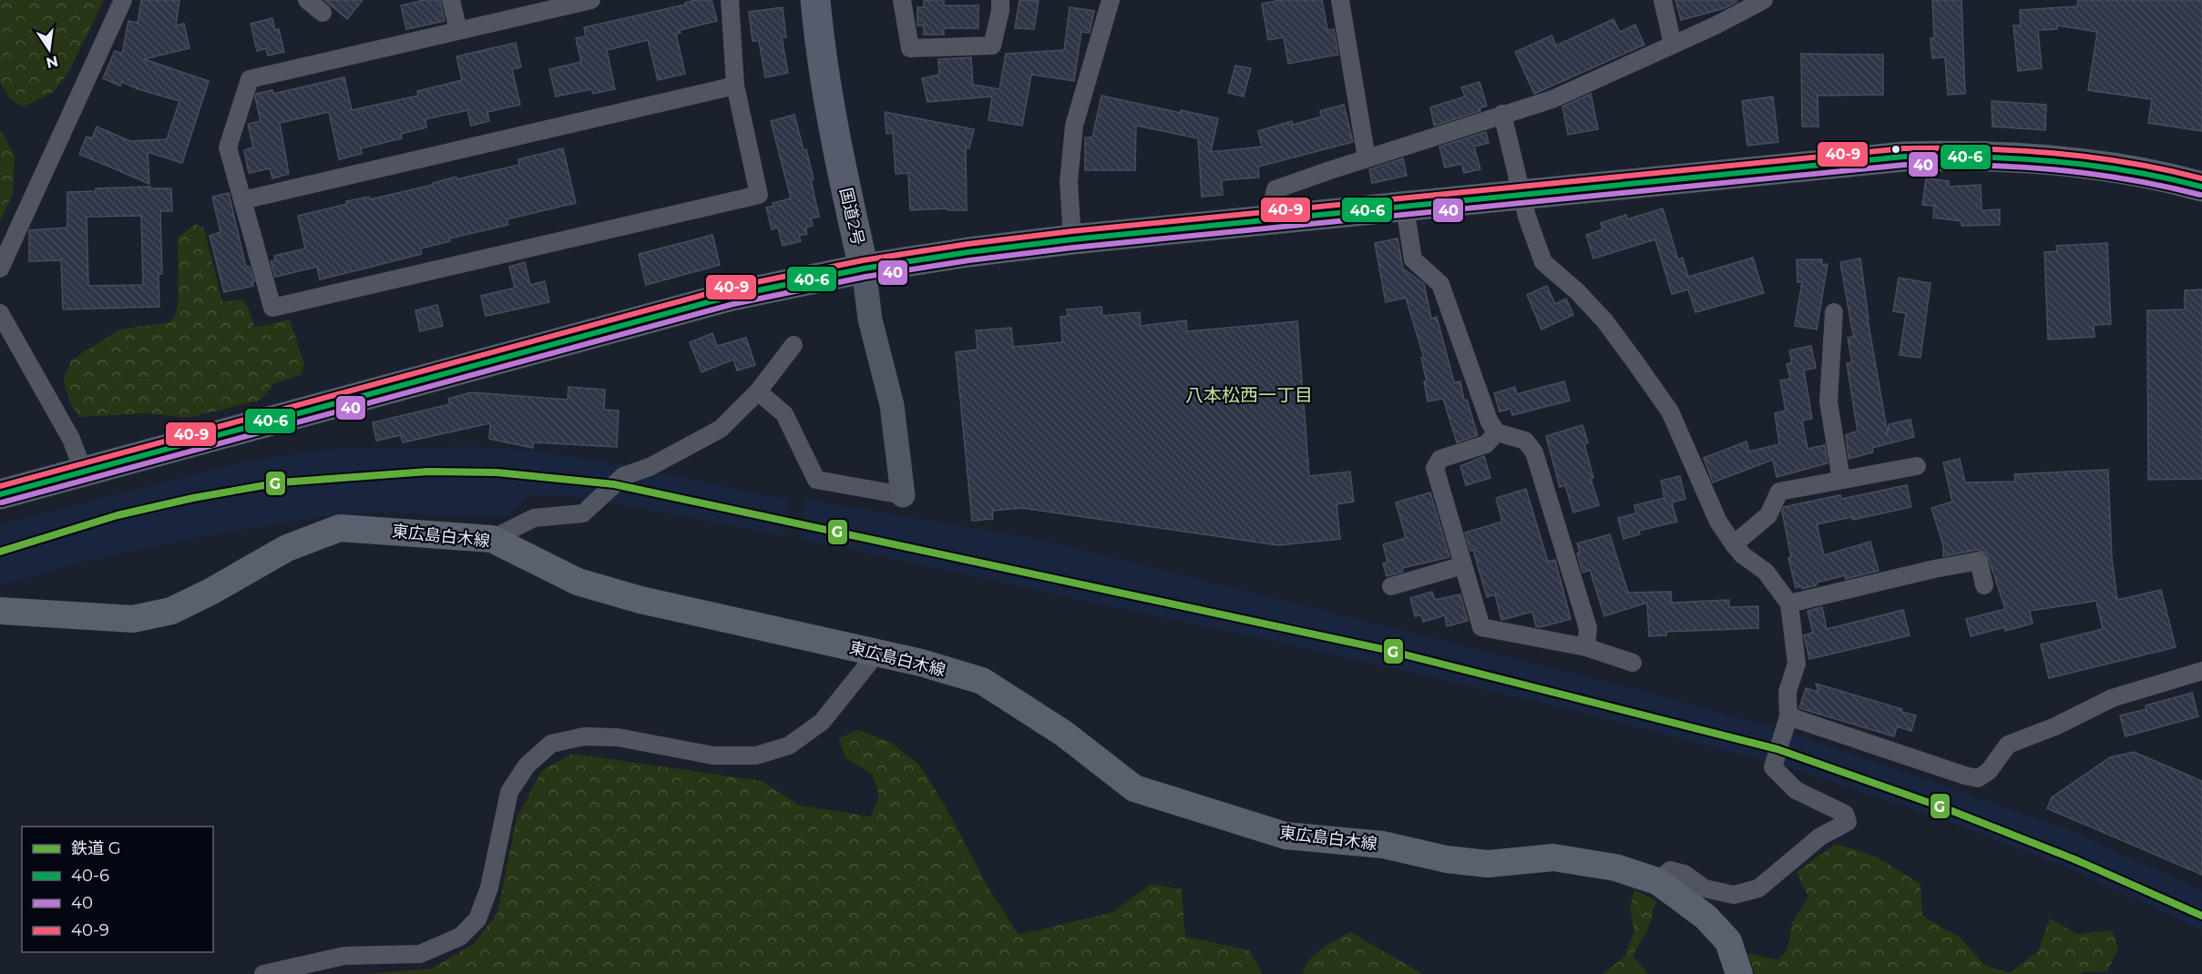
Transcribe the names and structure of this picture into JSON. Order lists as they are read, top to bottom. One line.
{"streets":{"highway":["国道2号"],"main road":["東広島白木線"]},"districts":["八本松西一丁目"],"lines":["transit line 40-9","transit line 40-6","transit line 40","rail line G"],"legend":["鉄道 G","40-6","40","40-9"],"north":"bottom"}
